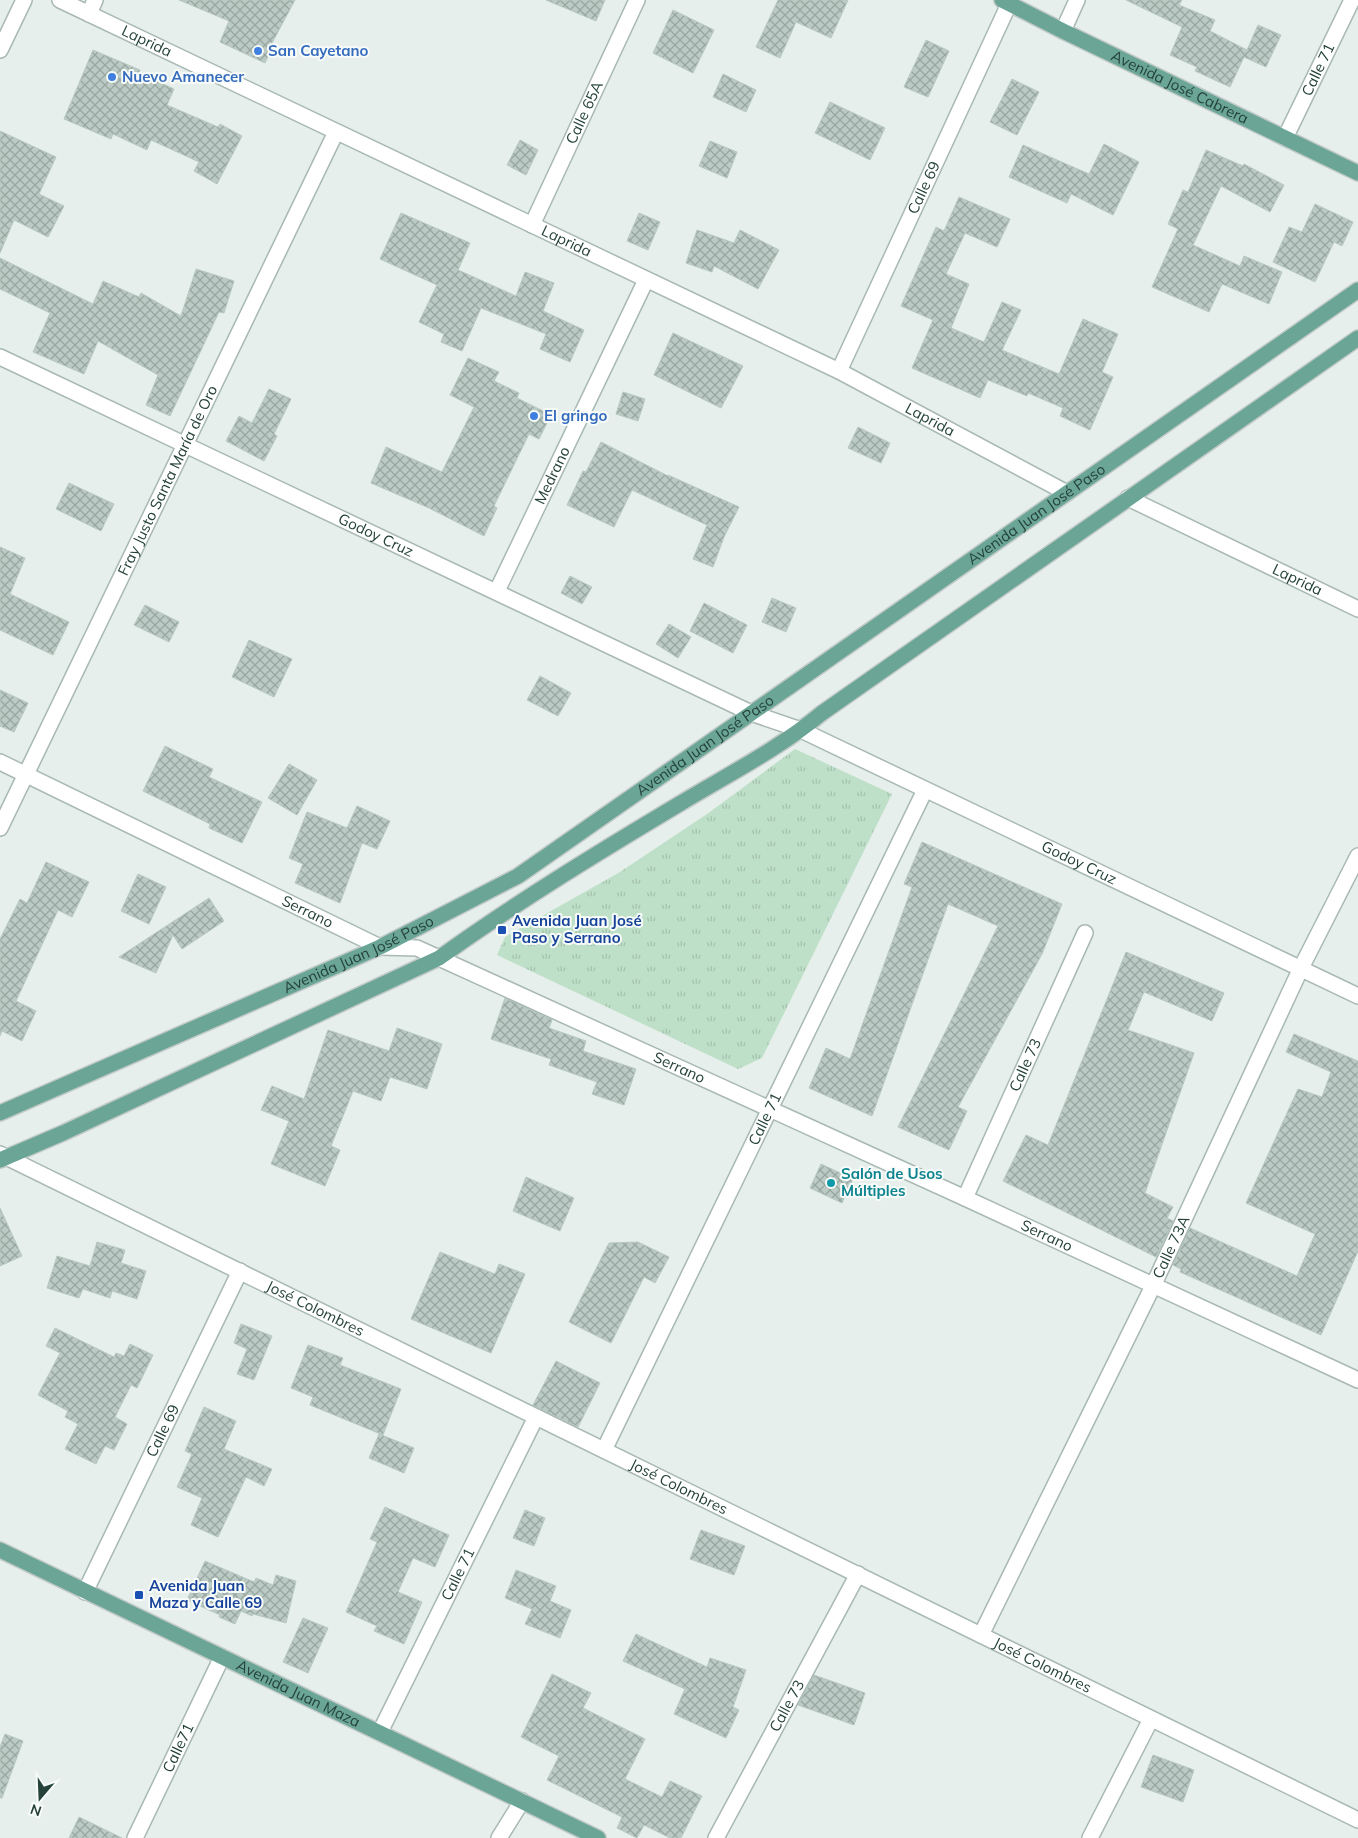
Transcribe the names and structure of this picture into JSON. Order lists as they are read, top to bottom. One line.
{"streets":{"main road":["Avenida José Cabrera","Avenida Juan José Paso","Avenida Juan Maza"],"street":["Laprida","Calle 71","Calle 65A","Calle 69","Medrano","Fray Justo Santa María de Oro","Godoy Cruz","Serrano","Calle 73","Calle 73A","José Colombres","Calle71"]},"crossings":[["Laprida","Calle 65A"],["Laprida","Calle 69"],["Laprida","Medrano"],["Laprida","Fray Justo Santa María de Oro"],["Laprida","Avenida Juan José Paso"],["Calle 71","Avenida José Cabrera"],["Calle 71","Godoy Cruz"],["Calle 71","Serrano"],["Calle 71","José Colombres"],["Calle 71","Avenida Juan Maza"],["Avenida José Cabrera","Calle 69"],["Calle 69","José Colombres"],["Calle 69","Avenida Juan Maza"],["Medrano","Godoy Cruz"],["Fray Justo Santa María de Oro","Godoy Cruz"],["Fray Justo Santa María de Oro","Serrano"],["Avenida Juan José Paso","Godoy Cruz"],["Avenida Juan José Paso","Serrano"],["Avenida Juan José Paso","José Colombres"],["Godoy Cruz","Calle 73A"],["Serrano","Calle 73"],["Serrano","Calle 73A"],["Calle 73","José Colombres"],["Calle 73A","José Colombres"],["Avenida Juan Maza","Calle71"]],"places":{"other":["San Cayetano","Nuevo Amanecer","El gringo","Salón de Usos Múltiples"],"transit":["Avenida Juan José Paso y Serrano","Avenida Juan Maza y Calle 69"]},"north":"bottom"}
